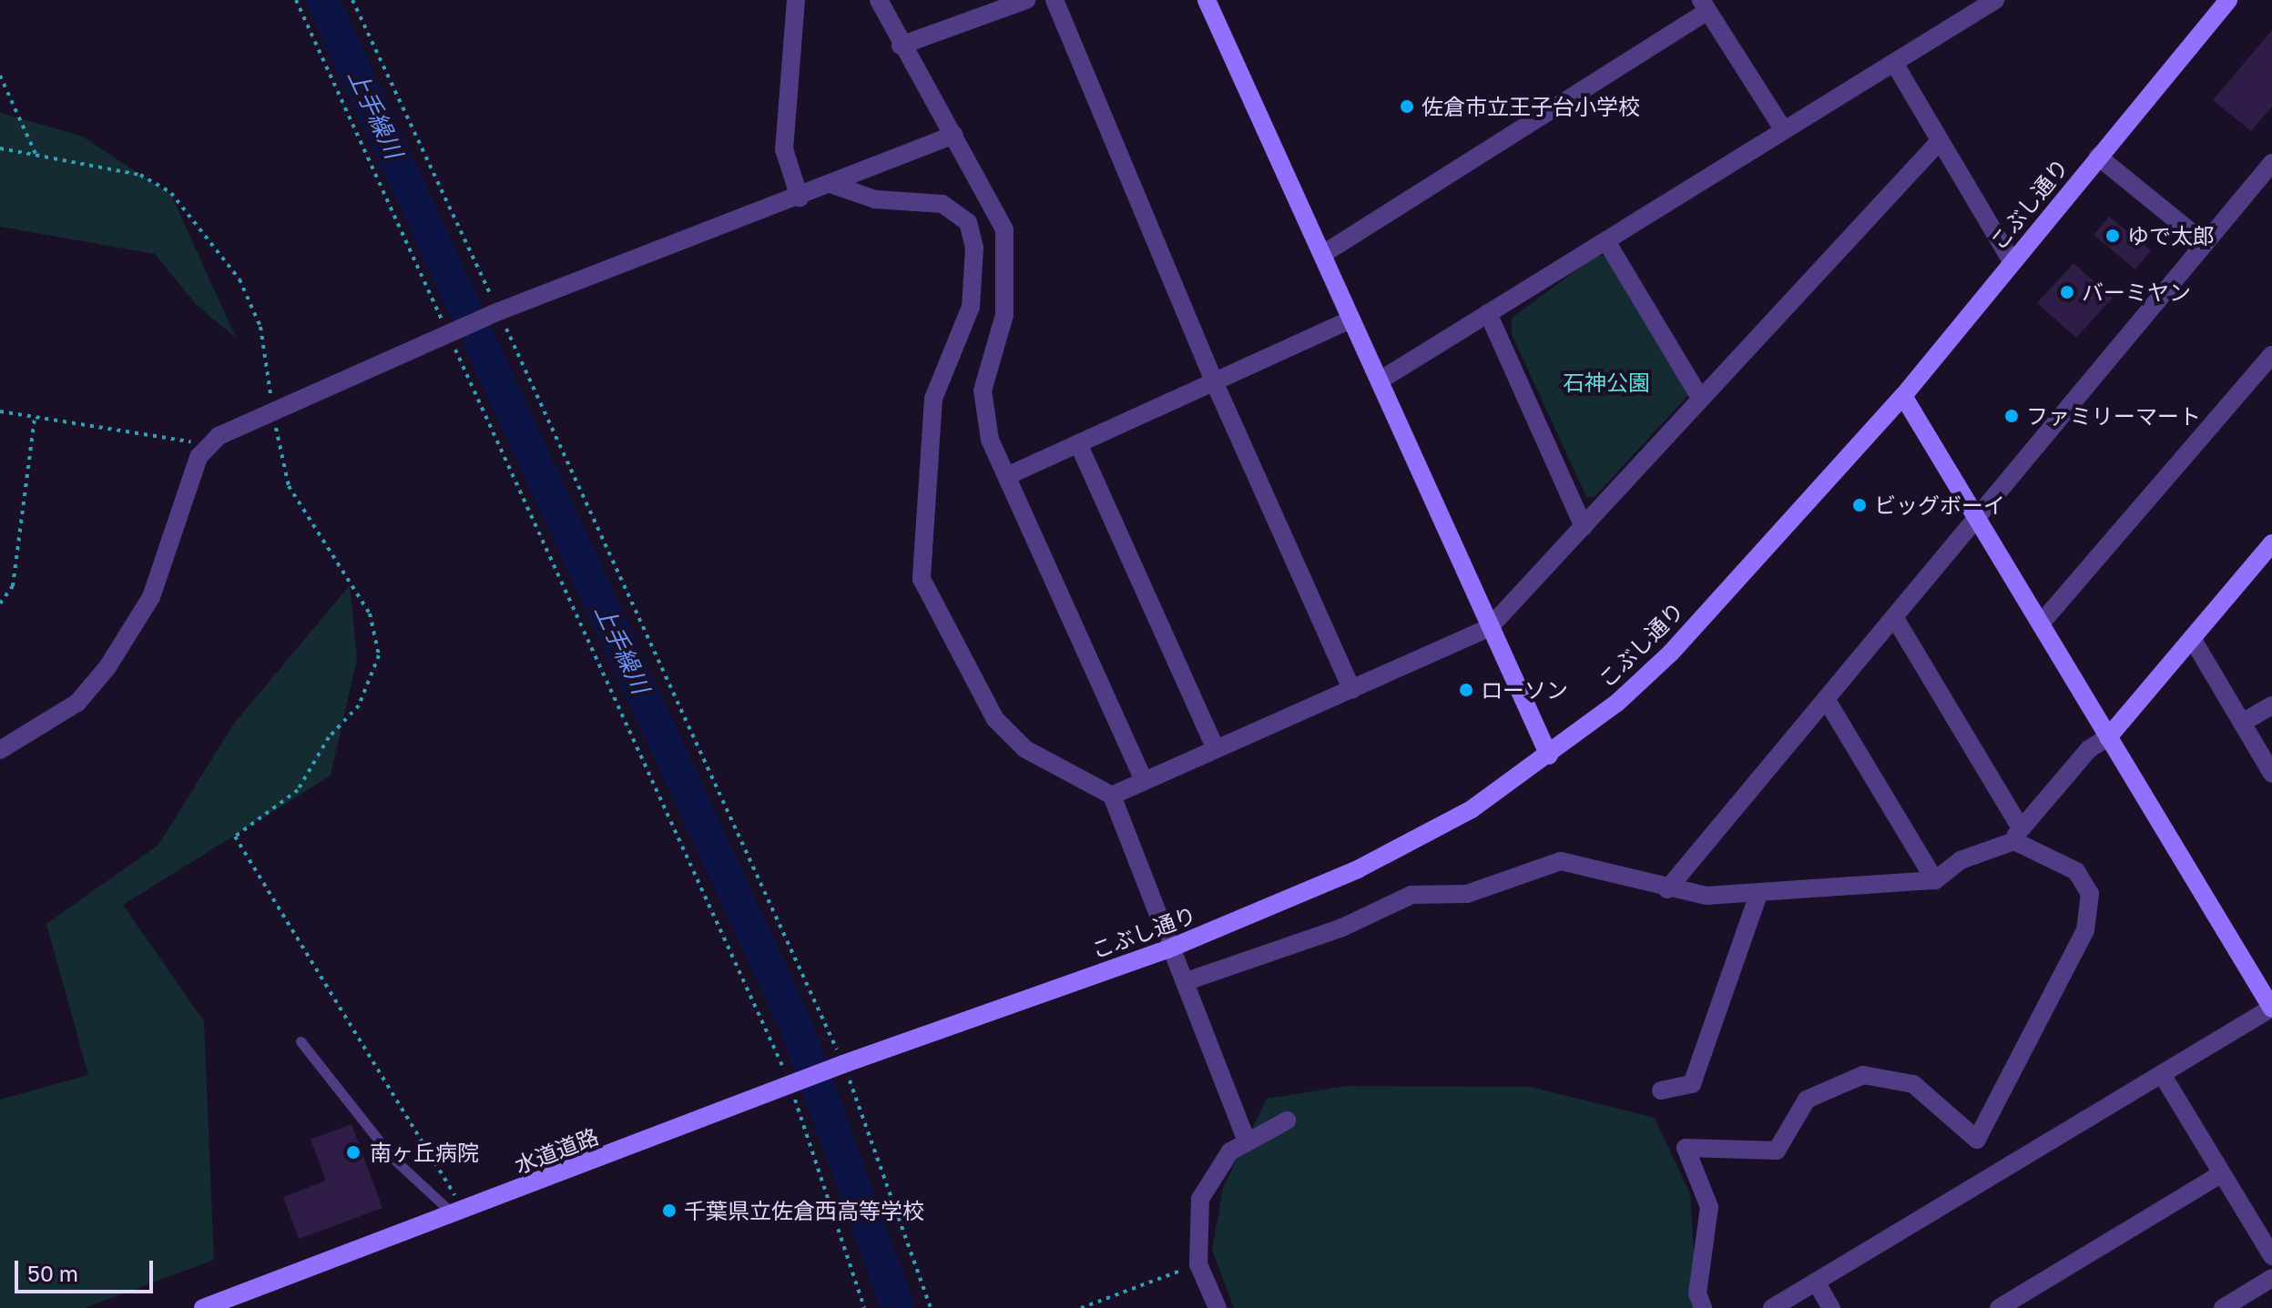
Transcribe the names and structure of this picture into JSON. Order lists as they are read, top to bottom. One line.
{"streets":{"street":["こぶし通り","水道道路"]},"crossings":[["こぶし通り","水道道路"]],"water":["上手繰川"],"parks":["石神公園"],"places":["佐倉市立王子台小学校","ゆで太郎","バーミヤン","ファミリーマート","ビッグボーイ","ローソン","南ヶ丘病院","千葉県立佐倉西高等学校"],"scale_bar":"50 m"}
